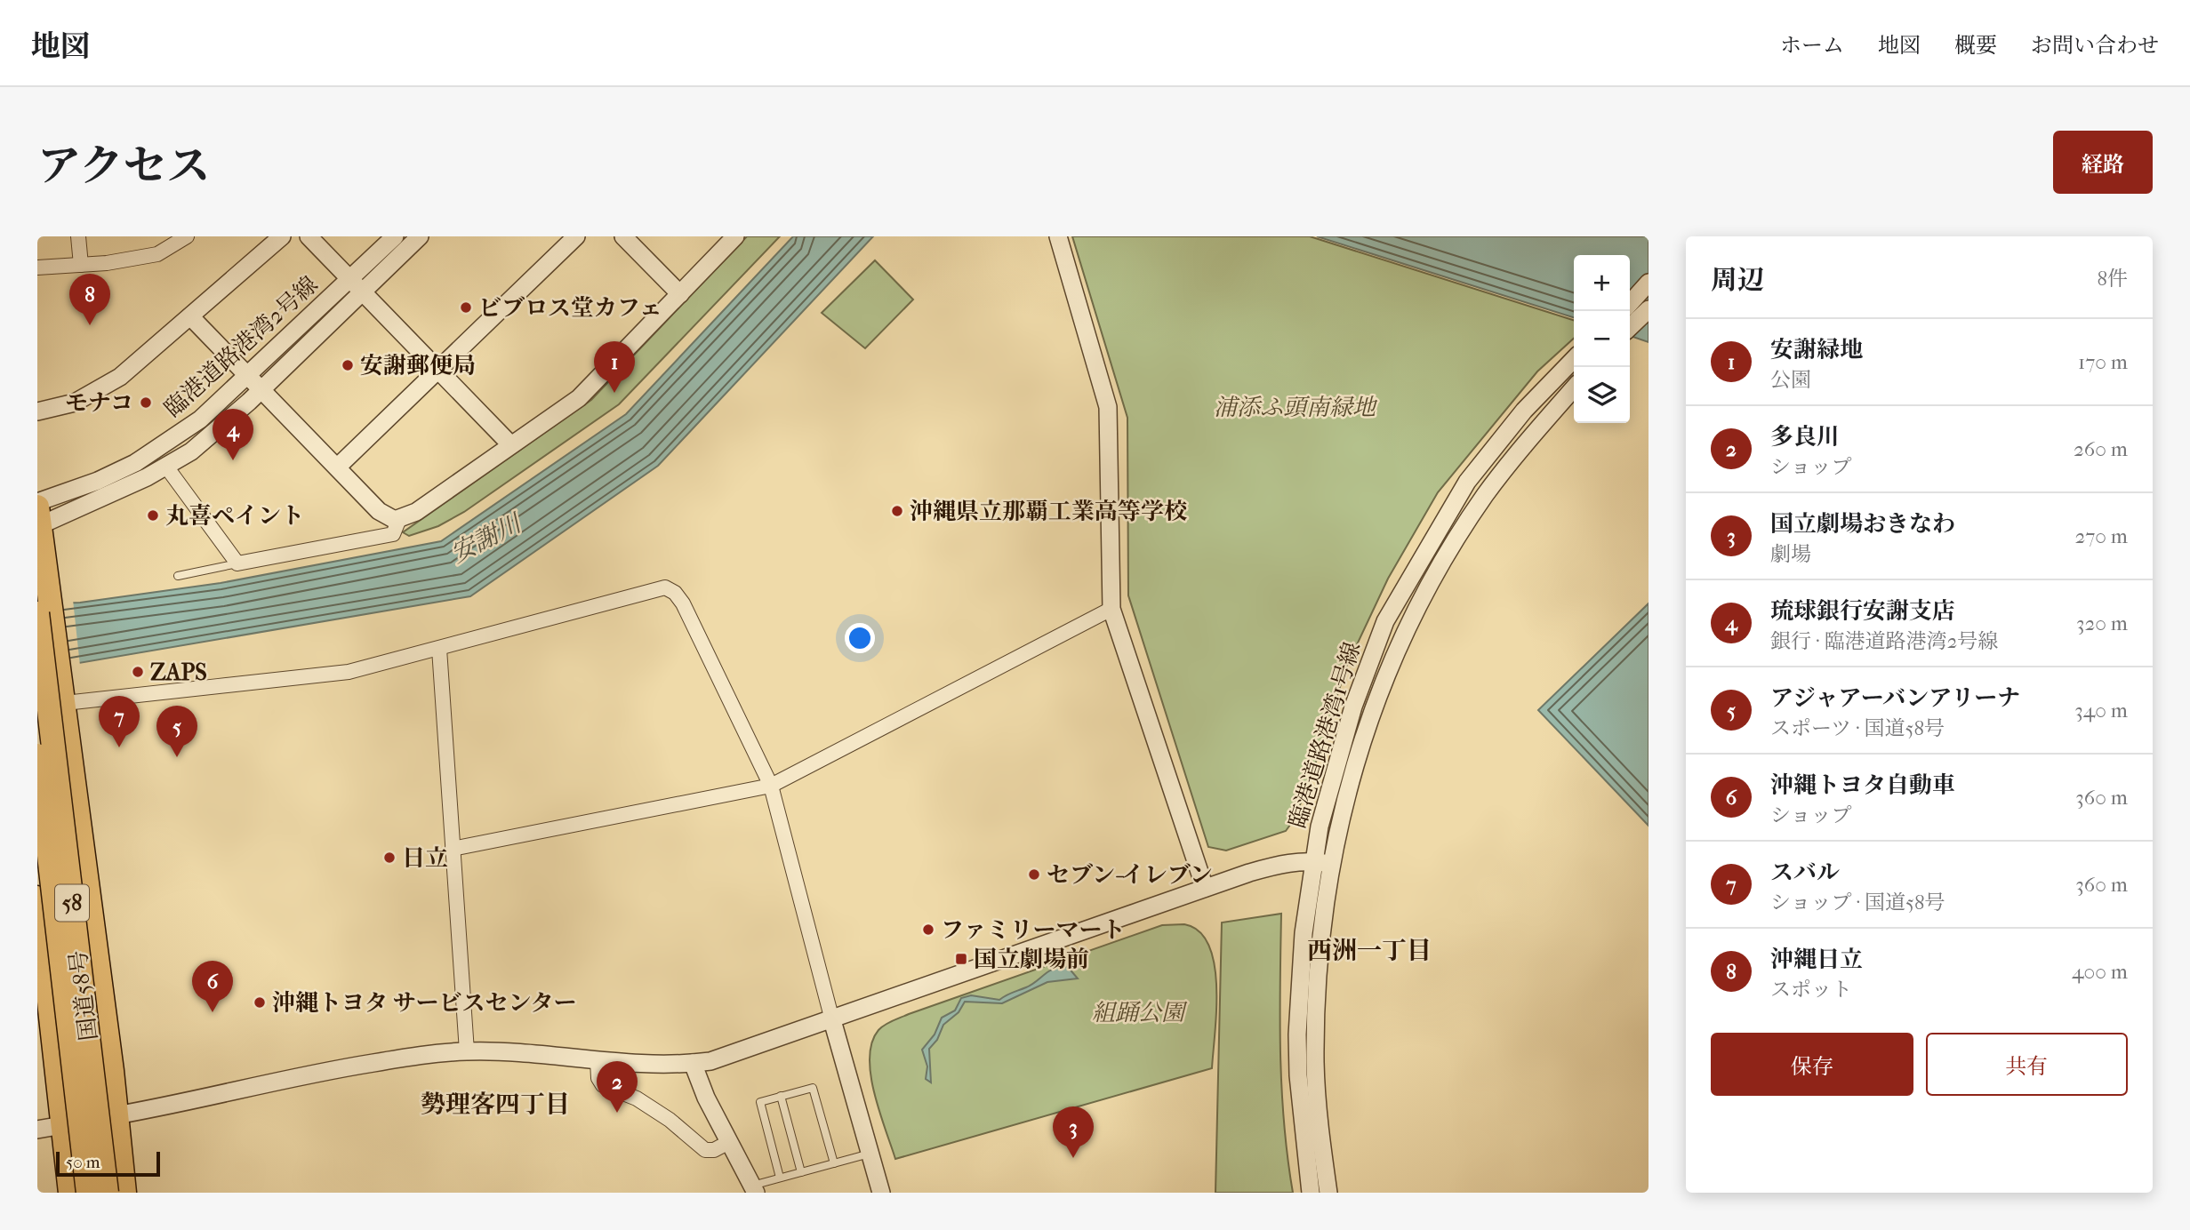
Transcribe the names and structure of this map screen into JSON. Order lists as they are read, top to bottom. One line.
{"streets":{"highway":["58","国道58号"],"street":["臨港道路港湾2号線","臨港道路港湾1号線"]},"crossings":[["臨港道路港湾2号線","58"],["58","国道58号"]],"districts":["西洲一丁目","勢理客四丁目"],"water":["安謝川"],"parks":["浦添ふ頭南緑地","組踊公園"],"places":{"other":["ビブロス堂カフェ","安謝郵便局","モナコ","沖縄県立那覇工業高等学校","丸喜ペイント","ZAPS","日立","セブン-イレブン","ファミリーマート","沖縄トヨタ サービスセンター"],"transit":["国立劇場前"]},"scale_bar":"50 m","page":{"header":"地図","nav":["ホーム","地図","概要","お問い合わせ"],"title":"アクセス","buttons":["経路",["保存","共有"]],"heading":["周辺","8件"],"map_buttons":["+","−"],"pins":["8","1","4","7","5","6","2","3"],"list":[{"mark":"1","name":"安謝緑地","note":"公園","value":"170 m"},{"mark":"2","name":"多良川","note":"ショップ","value":"260 m"},{"mark":"3","name":"国立劇場おきなわ","note":"劇場","value":"270 m"},{"mark":"4","name":"琉球銀行安謝支店","note":"銀行 · 臨港道路港湾2号線","value":"320 m"},{"mark":"5","name":"アジャアーバンアリーナ","note":"スポーツ · 国道58号","value":"340 m"},{"mark":"6","name":"沖縄トヨタ自動車","note":"ショップ","value":"360 m"},{"mark":"7","name":"スバル","note":"ショップ · 国道58号","value":"360 m"},{"mark":"8","name":"沖縄日立","note":"スポット","value":"400 m"}],"scale":"50 m"}}
